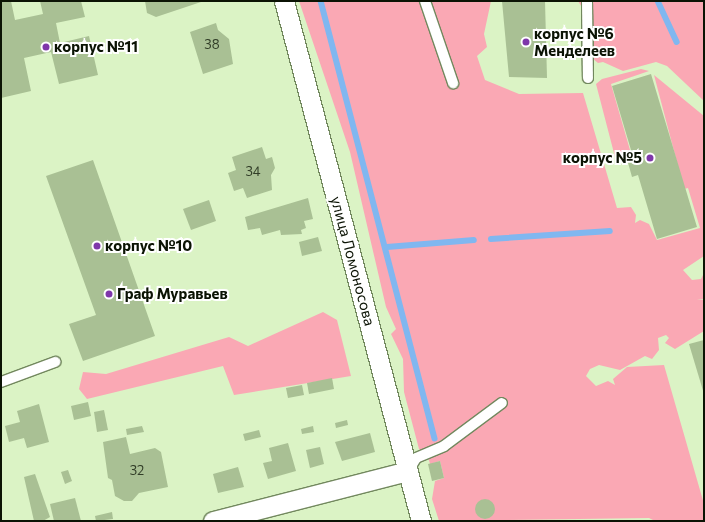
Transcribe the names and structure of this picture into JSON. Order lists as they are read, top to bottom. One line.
{"streets":{"street":["улица Ломоносова"]},"places":["корпус №6 Менделеев","корпус №11","корпус №5","корпус №10","Граф Муравьев"],"house_numbers":["38","34","32"]}
